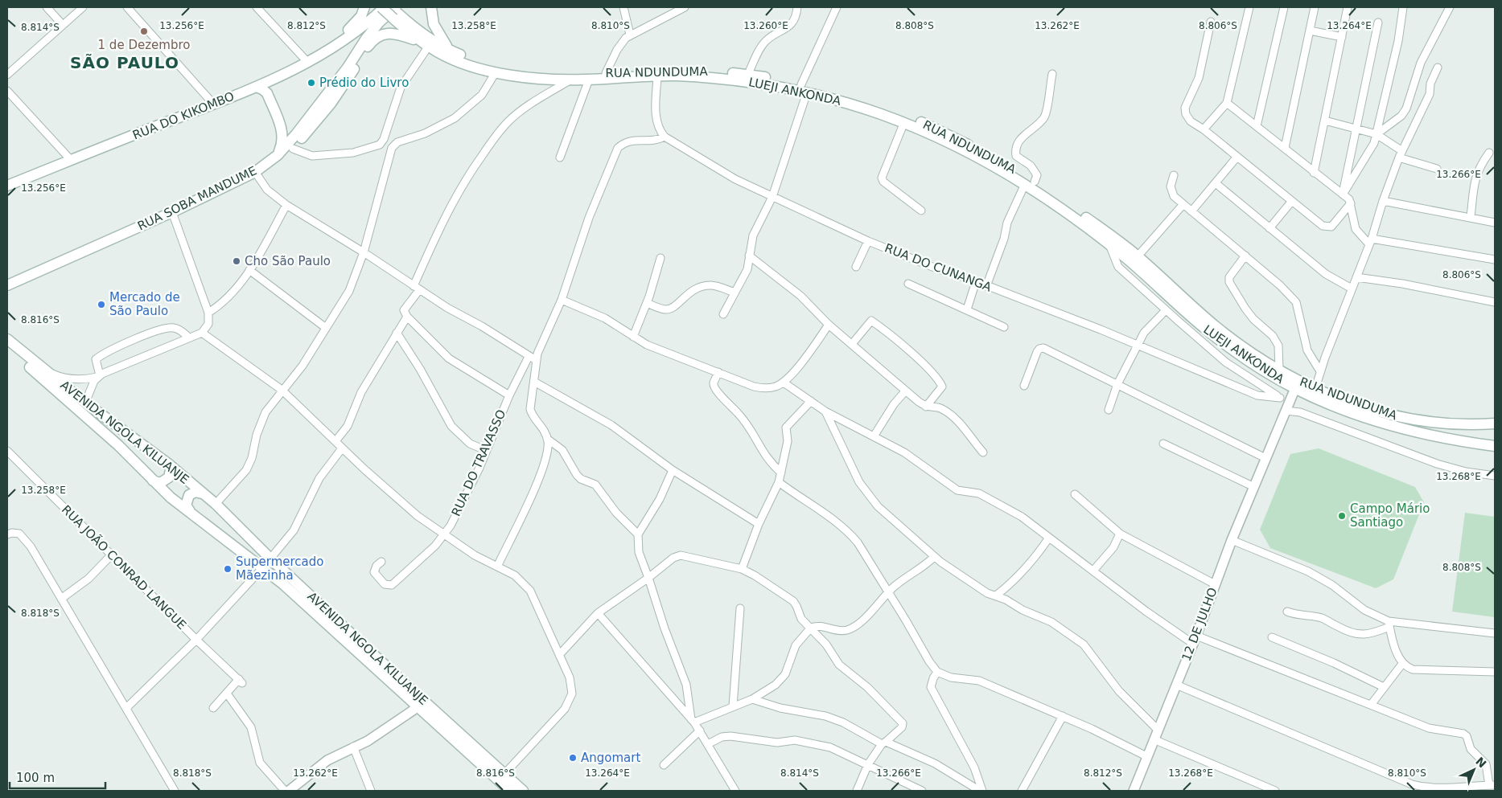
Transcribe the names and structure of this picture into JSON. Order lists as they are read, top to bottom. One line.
{"streets":{"main road":["RUA NDUNDUMA","LUEJI ANKONDA","RUA DO KIKOMBO","RUA SOBA MANDUME","AVENIDA NGOLA KILUANJE"],"street":["RUA DO CUNANGA","RUA DO TRAVASSO","RUA JOÃO CONRAD LANGUE","12 DE JULHO"]},"crossings":[["RUA NDUNDUMA","LUEJI ANKONDA"],["RUA NDUNDUMA","RUA SOBA MANDUME"],["LUEJI ANKONDA","RUA DO CUNANGA"],["LUEJI ANKONDA","12 DE JULHO"],["RUA DO CUNANGA","RUA DO TRAVASSO"]],"districts":["SÃO PAULO"],"places":["1 de Dezembro","Prédio do Livro","Cho São Paulo","Mercado de São Paulo","Campo Mário Santiago","Supermercado Mãezinha","Angomart"],"scale_bar":"100 m","north":"top right","coordinates":["8.812°S","8.810°S","8.808°S","8.806°S","13.256°E","13.258°E","13.260°E","13.262°E","13.264°E","8.814°S","13.266°E","8.816°S","13.268°E","8.818°S"]}
